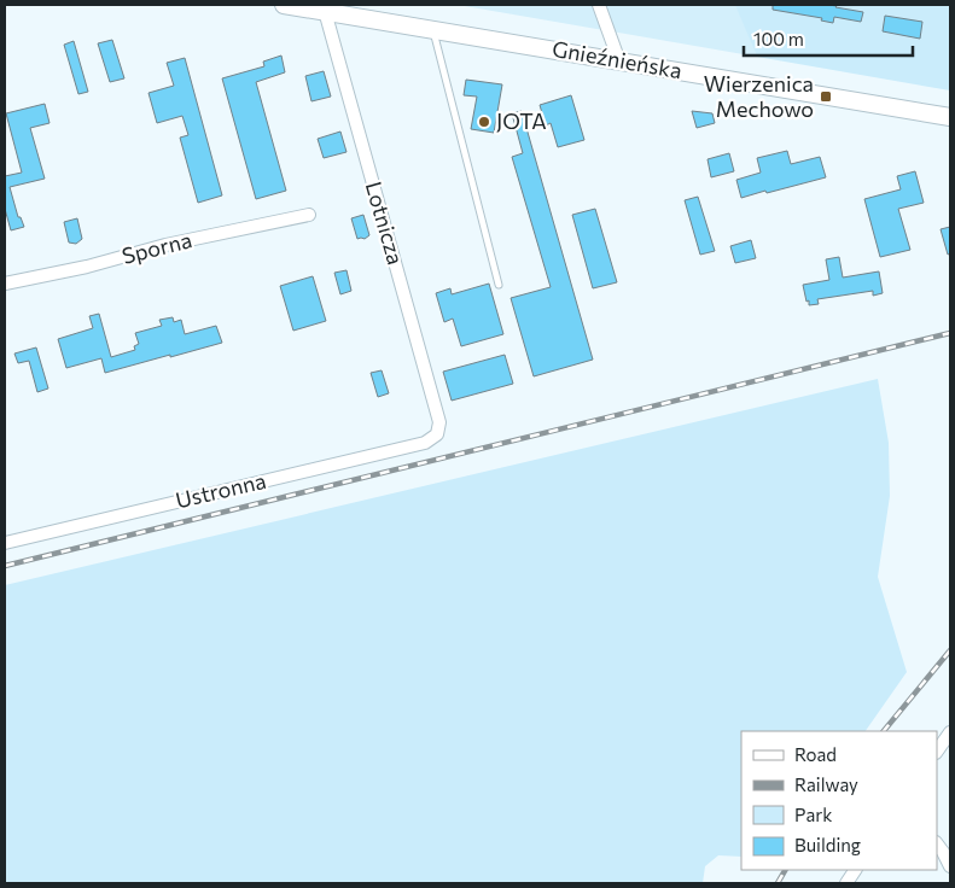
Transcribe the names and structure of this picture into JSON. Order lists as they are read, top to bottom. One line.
{"streets":{"main road":["Gnieźnieńska"],"street":["Lotnicza","Sporna","Ustronna"]},"crossings":[["Gnieźnieńska","Lotnicza"],["Lotnicza","Ustronna"]],"places":{"transit":["Wierzenica Mechowo"],"other":["JOTA"]},"legend":["Road","Railway","Park","Building"],"scale_bar":"100 m"}
